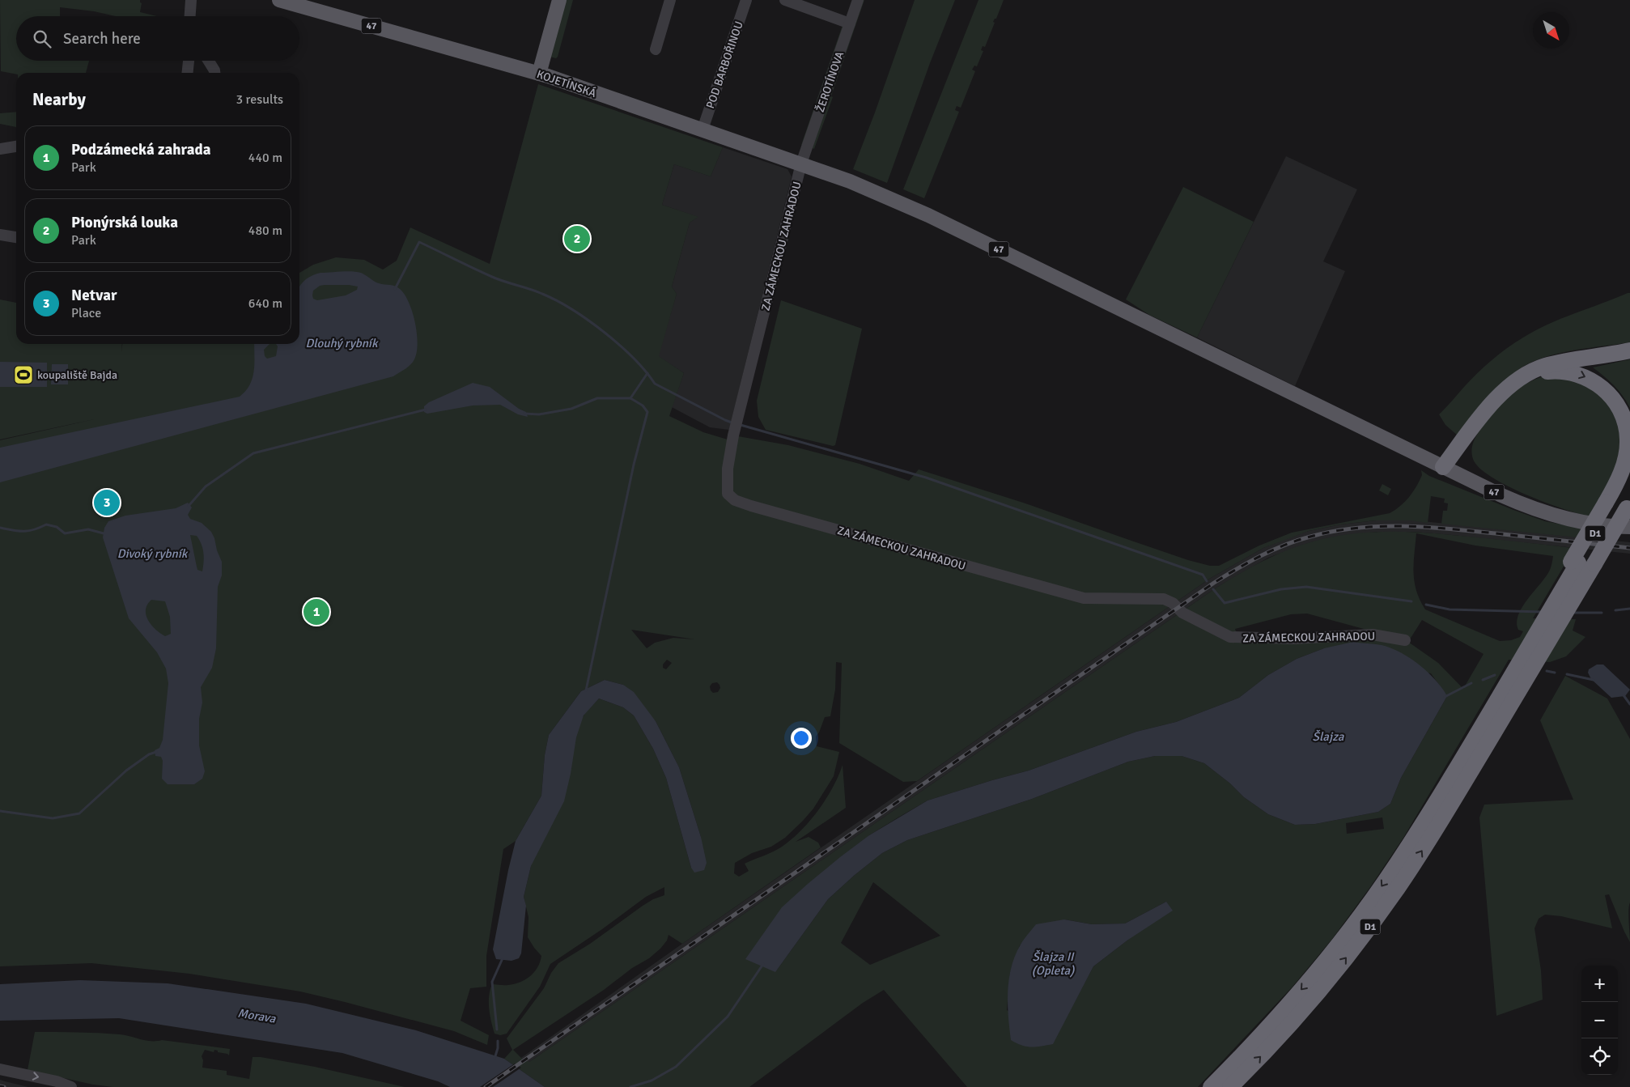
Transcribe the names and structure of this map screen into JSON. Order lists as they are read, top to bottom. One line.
{"streets":{"highway":["D1"],"main road":["47","KOJETÍNSKÁ"],"street":["POD BARBOŘINOU","ŽEROTÍNOVA","ZA ZÁMECKOU ZAHRADOU"]},"crossings":[["47","KOJETÍNSKÁ"],["POD BARBOŘINOU","KOJETÍNSKÁ"],["ŽEROTÍNOVA","KOJETÍNSKÁ"],["ŽEROTÍNOVA","ZA ZÁMECKOU ZAHRADOU"],["KOJETÍNSKÁ","ZA ZÁMECKOU ZAHRADOU"]],"water":["Dlouhý rybník","Divoký rybník","Šlajza","Šlajza II (Opleta)","Morava"],"places":{"sports":["koupaliště Bajda"]},"north":"bottom right","page":{"search":"Search here","heading":["Nearby","3 results"],"list":[{"mark":"1","name":"Podzámecká zahrada","note":"Park","value":"440 m"},{"mark":"2","name":"Pionýrská louka","note":"Park","value":"480 m"},{"mark":"3","name":"Netvar","note":"Place","value":"640 m"}],"pins":["2","3","1"],"map_buttons":["+","−"]}}
